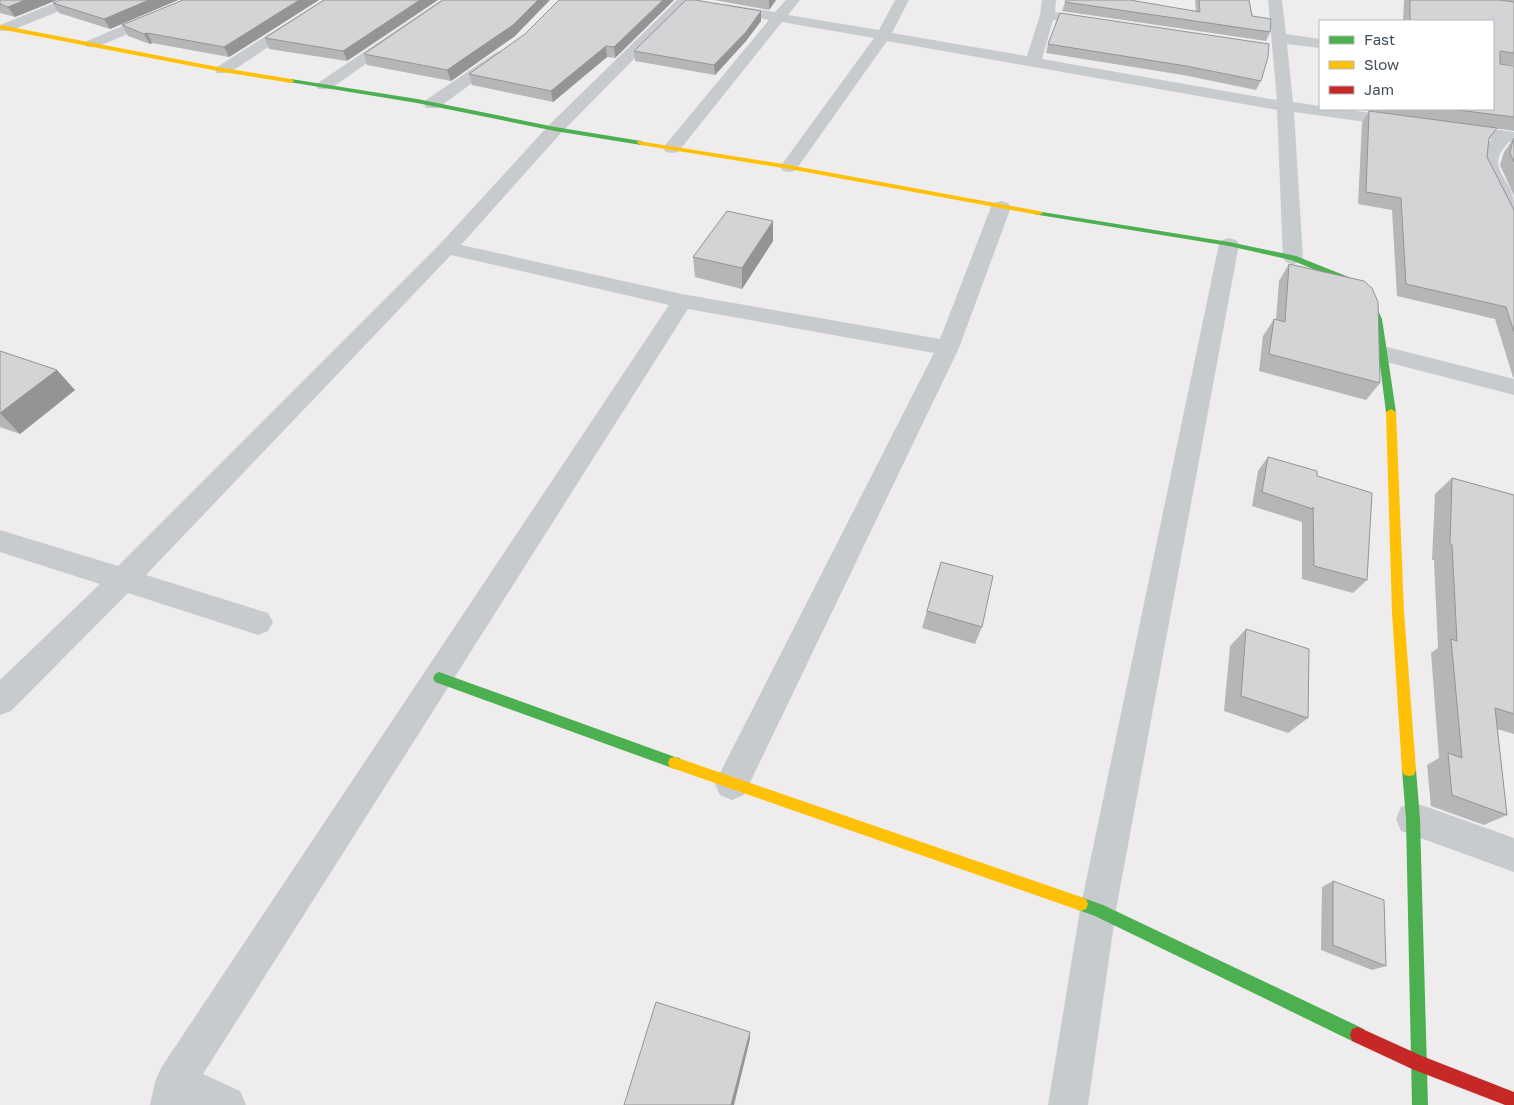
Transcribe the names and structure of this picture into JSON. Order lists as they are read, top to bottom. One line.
{"legend":["Fast","Slow","Jam"]}
